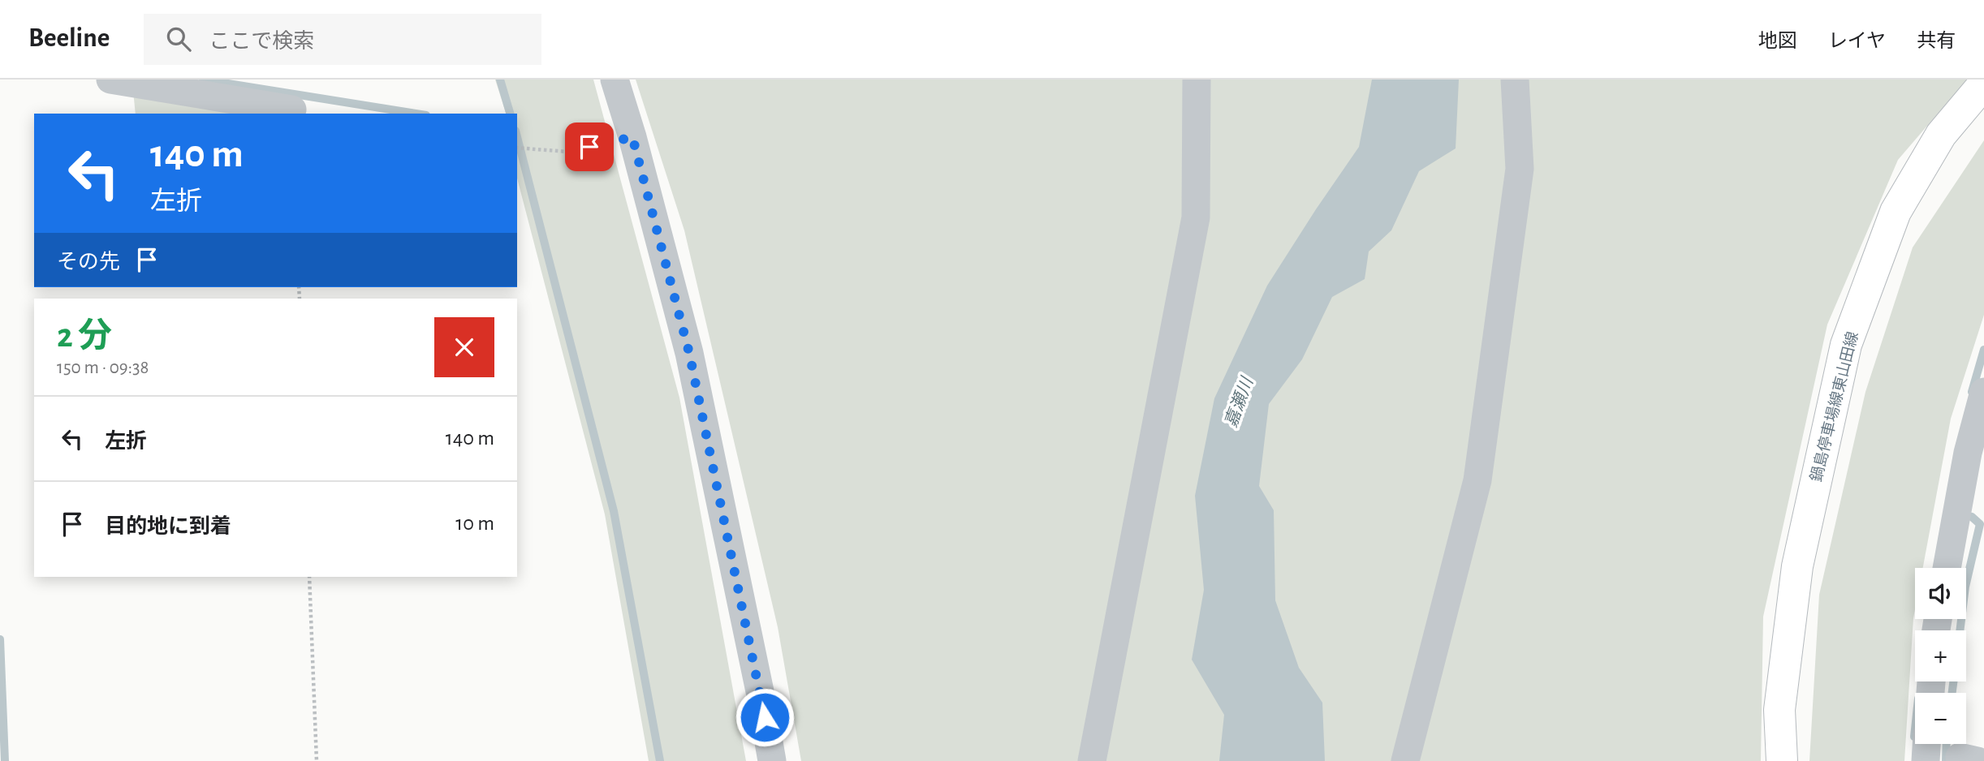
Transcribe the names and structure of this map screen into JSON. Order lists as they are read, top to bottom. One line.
{"streets":{"main road":["鍋島停車場線東山田線"]},"water":["嘉瀬川"],"page":{"header":"Beeline","search":"ここで検索","nav":["地図","レイヤ","共有"],"turn":["140 m","左折"],"then":"その先","heading":["2 分","150 m · 09:38"],"list":[{"name":"左折","value":"140 m"},{"name":"目的地に到着","value":"10 m"}],"map_buttons":["+","−"]}}
